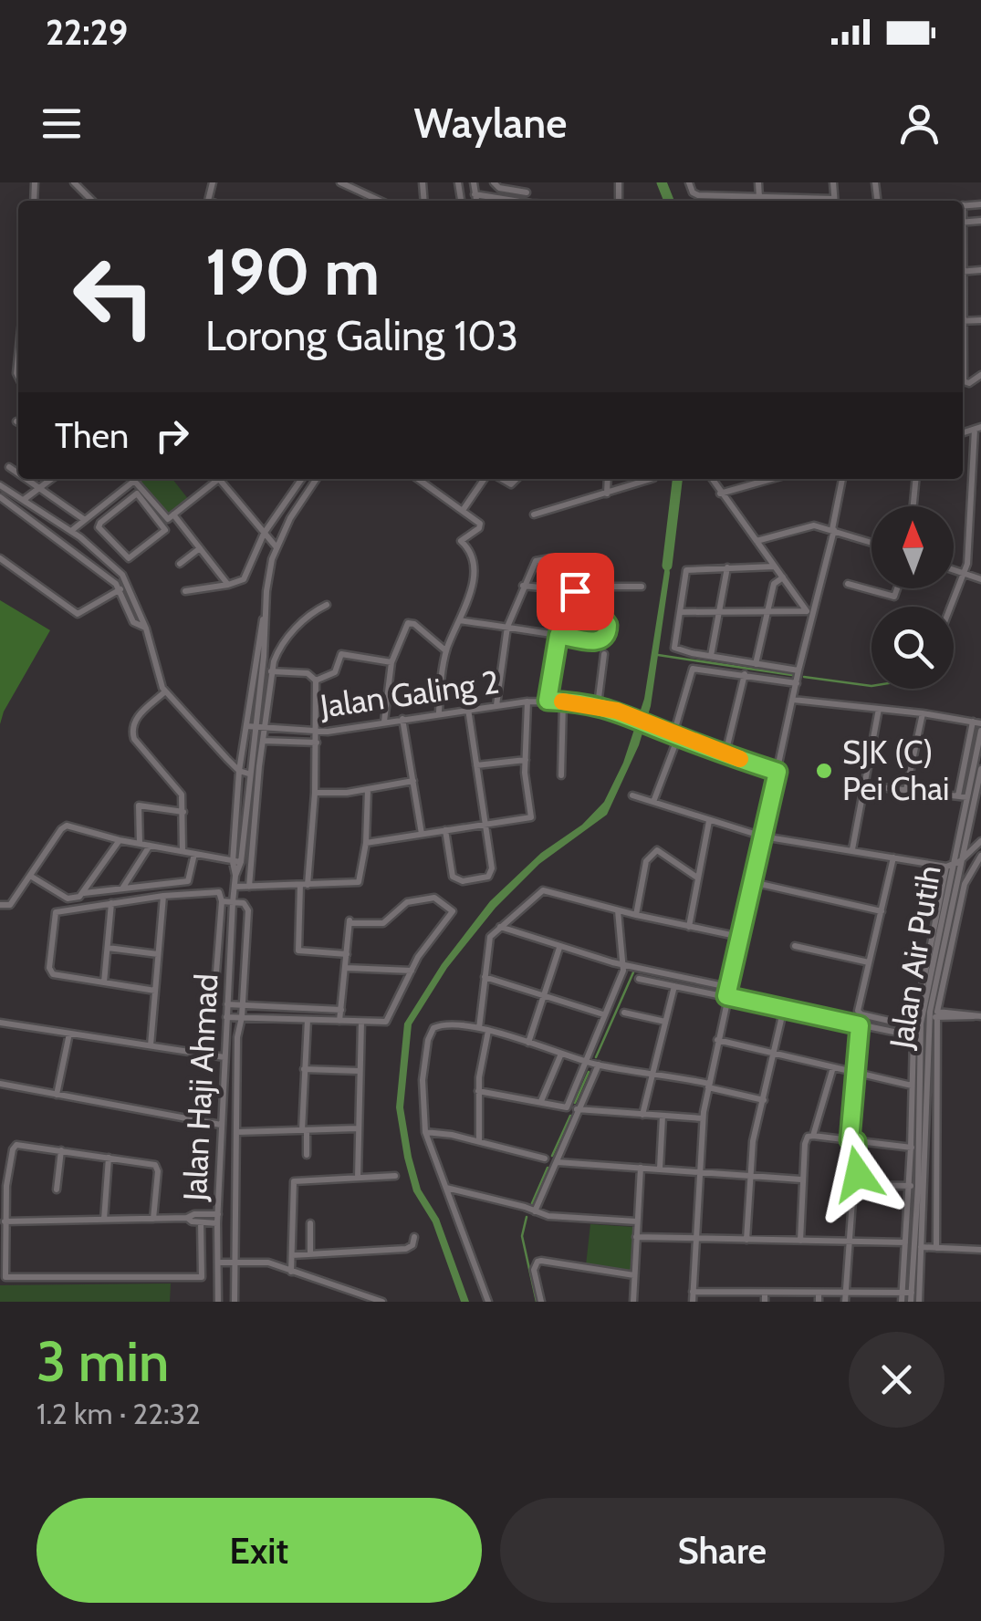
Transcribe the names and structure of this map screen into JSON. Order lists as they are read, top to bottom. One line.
{"streets":{"street":["Jalan Galing 2","Jalan Air Putih","Jalan Haji Ahmad"]},"crossings":[["Jalan Galing 2","Jalan Haji Ahmad"]],"places":["SJK (C) Pei Chai"],"north":"top","page":{"status":"22:29","header":"Waylane","turn":["190 m","Lorong Galing 103"],"then":"Then","heading":["3 min","1.2 km · 22:32"],"buttons":["Exit","Share"]}}
